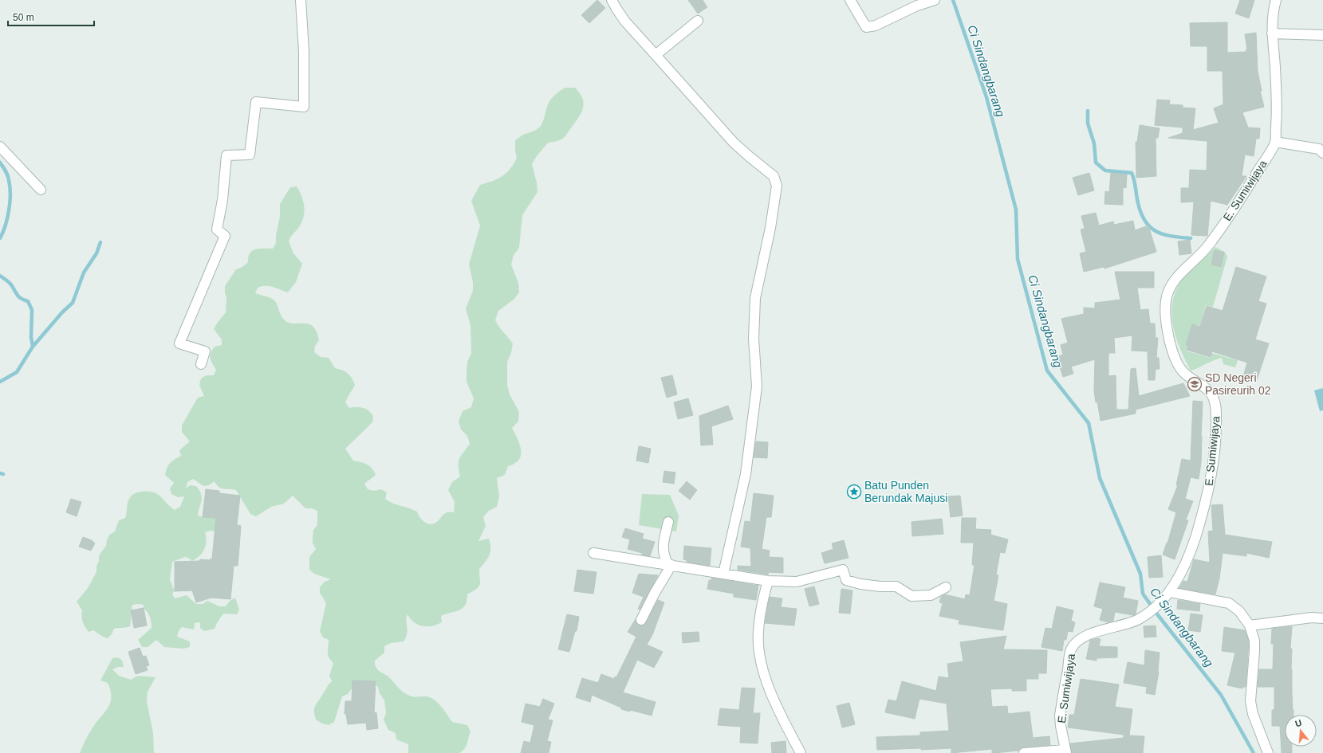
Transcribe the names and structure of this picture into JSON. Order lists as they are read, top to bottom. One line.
{"streets":{"street":["E. Sumiwijaya"]},"water":["Ci Sindangbarang"],"places":{"school or university":["SD Negeri Pasireurih 02"],"place":["Batu Punden Berundak Majusi"]},"scale_bar":"50 m","north":"top"}
